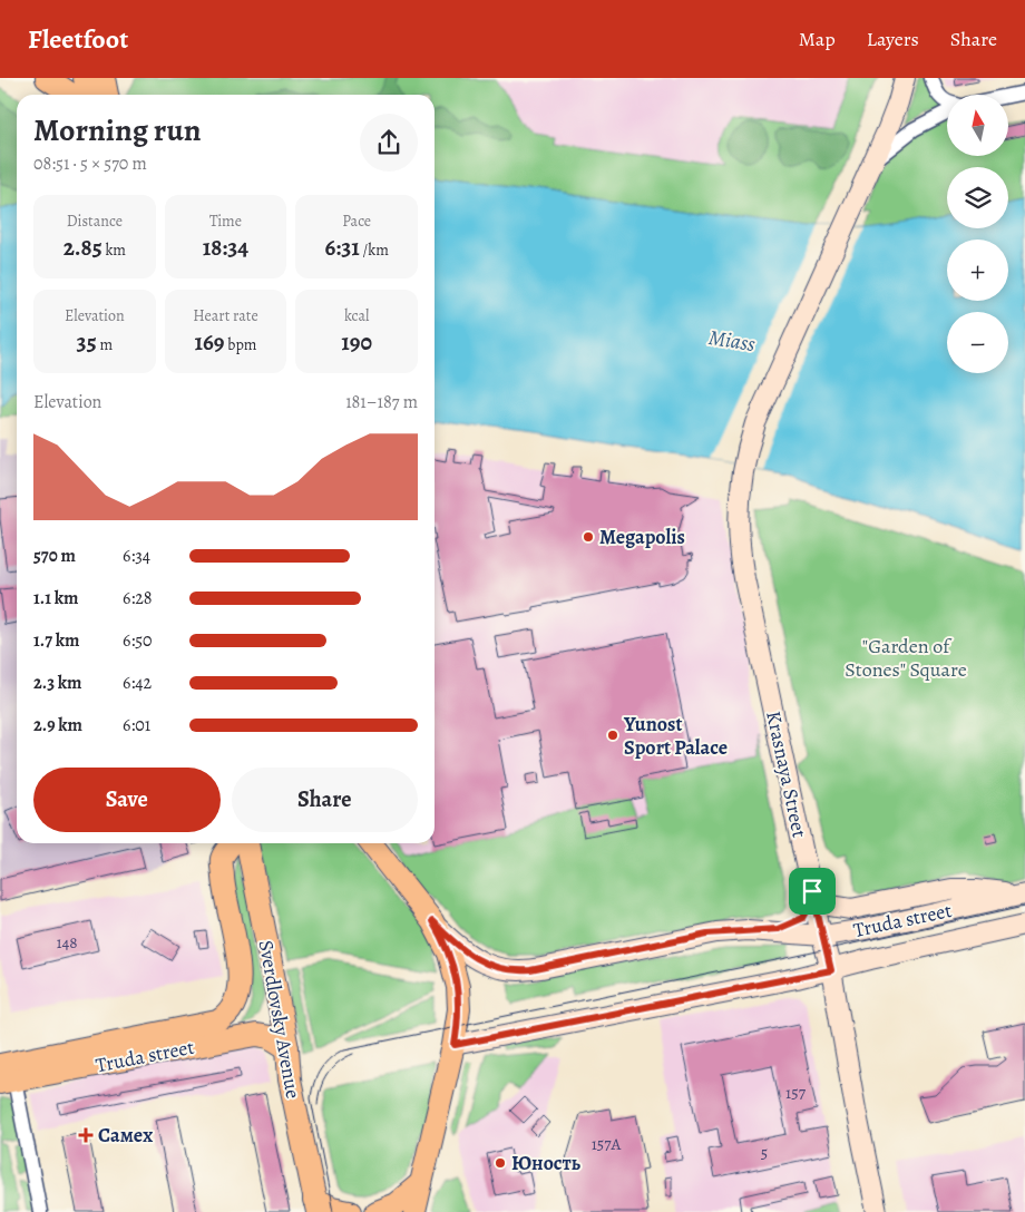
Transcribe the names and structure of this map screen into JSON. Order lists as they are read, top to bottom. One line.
{"streets":{"main road":["Krasnaya Street","Truda street","Sverdlovsky Avenue"]},"crossings":[["Krasnaya Street","Truda street"],["Truda street","Sverdlovsky Avenue"]],"water":["Miass"],"parks":["\"Garden of Stones\" Square"],"places":{"other":["Megapolis","Yunost Sport Palace","Юность"],"health":["Самех"]},"house_numbers":["148","157","157А","5"],"north":"top","page":{"header":"Fleetfoot","nav":["Map","Layers","Share"],"map_buttons":["+","−"],"heading":["Morning run","08:51 · 5 × 570 m"],"stats":[["Distance","2.85 km"],["Time","18:34"],["Pace","6:31 /km"],["Elevation","35 m"],["Heart rate","169 bpm"],["kcal","190"]],"chart":["Elevation","181–187 m"],"list":[{"name":"570 m","note":"6:34"},{"name":"1.1 km","note":"6:28"},{"name":"1.7 km","note":"6:50"},{"name":"2.3 km","note":"6:42"},{"name":"2.9 km","note":"6:01"}],"buttons":["Save","Share"]}}
